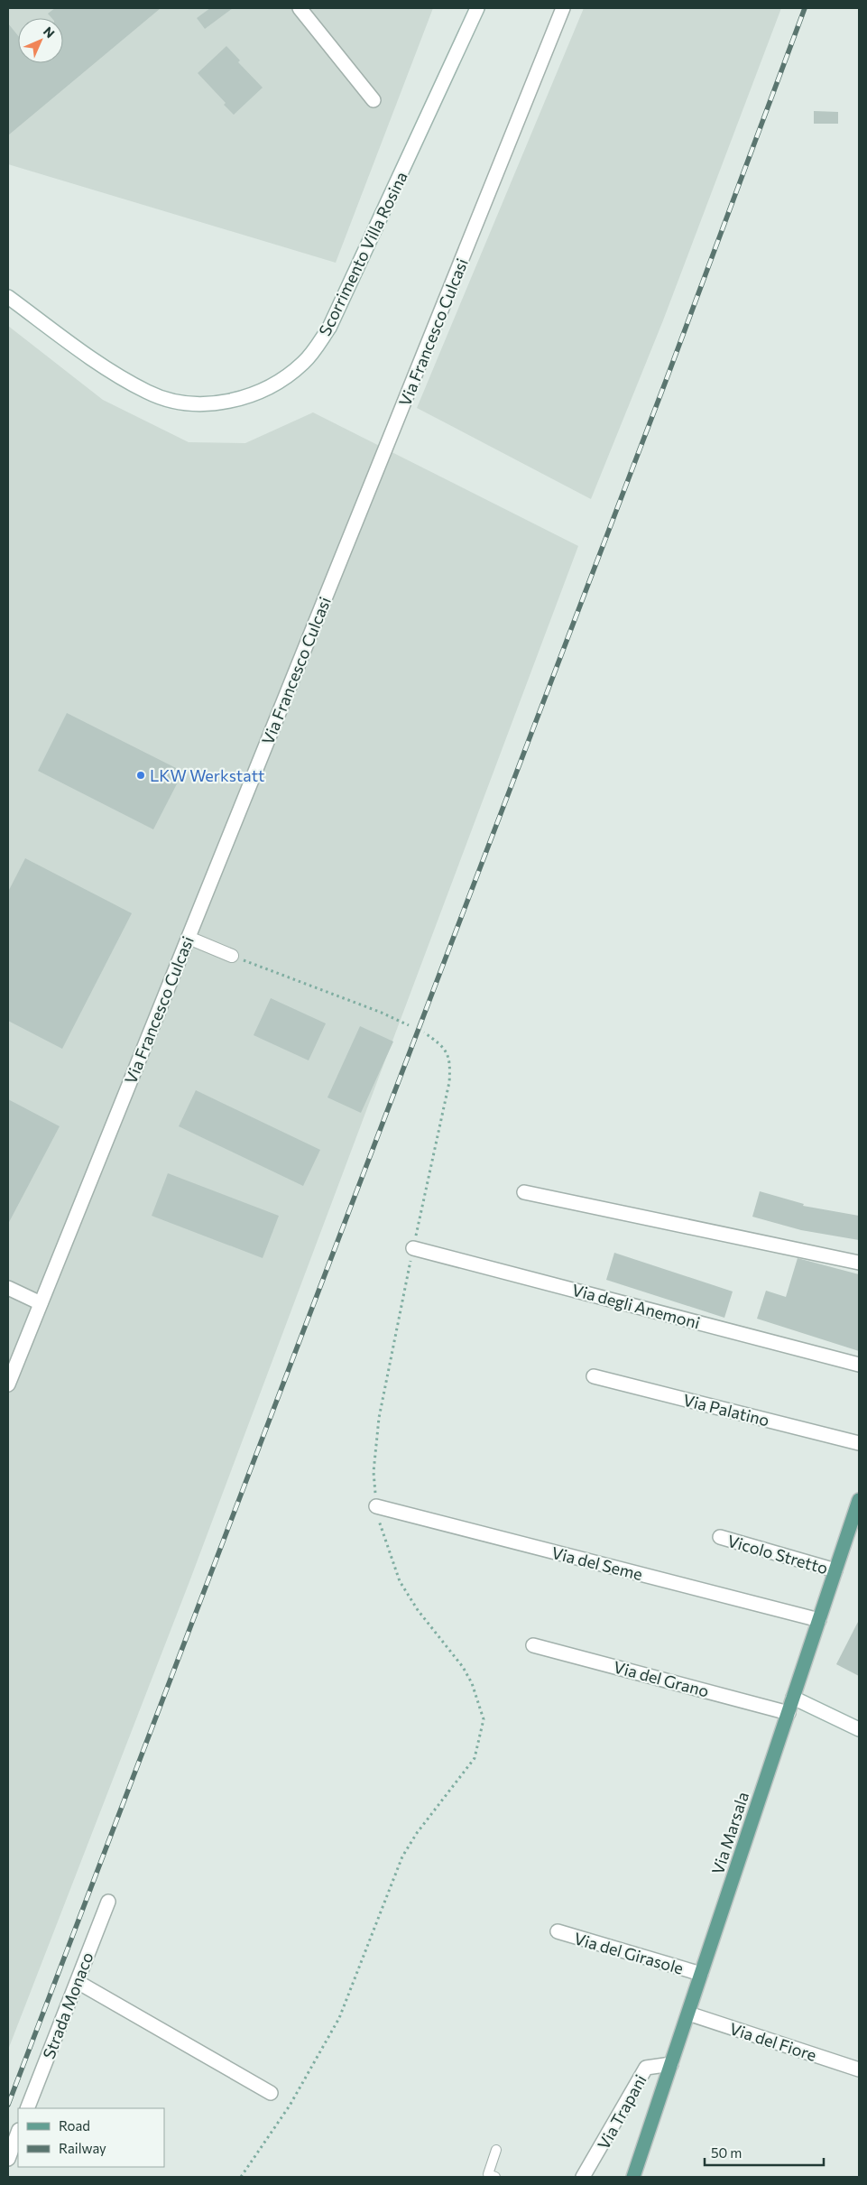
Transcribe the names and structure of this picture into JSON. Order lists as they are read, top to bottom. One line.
{"streets":{"main road":["Via Marsala"],"street":["Scorrimento Villa Rosina","Via Francesco Culcasi","Via degli Anemoni","Via Palatino","Vicolo Stretto","Via del Seme","Via del Grano","Via del Girasole","Strada Monaco","Via del Fiore","Via Trapani"]},"crossings":[["Vicolo Stretto","Via Marsala"],["Via del Seme","Via Marsala"],["Via del Grano","Via Marsala"],["Via Marsala","Via del Girasole"],["Via Marsala","Via del Fiore"],["Via Marsala","Via Trapani"]],"places":["LKW Werkstatt"],"legend":["Road","Railway"],"scale_bar":"50 m","north":"top right"}
